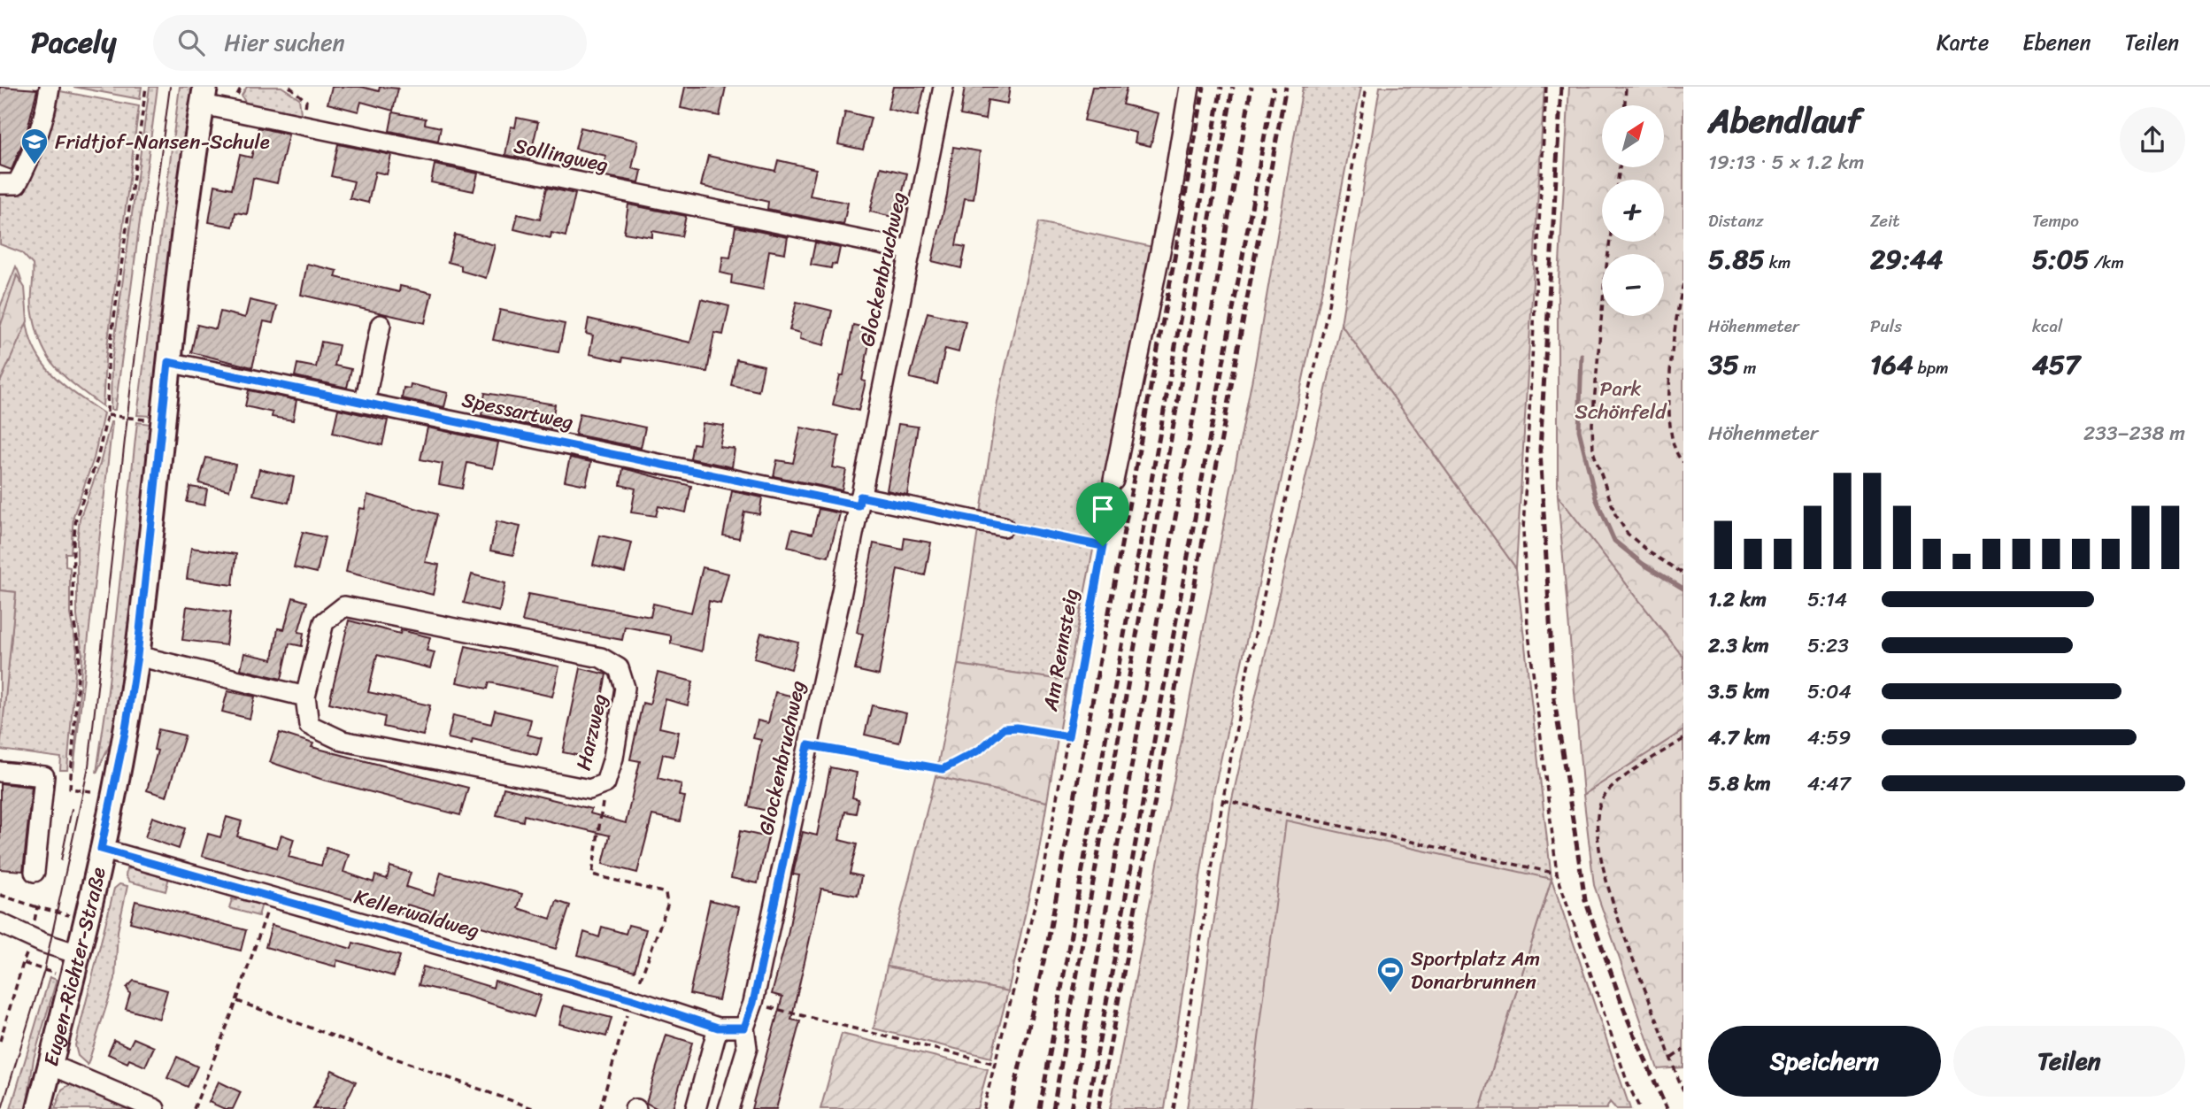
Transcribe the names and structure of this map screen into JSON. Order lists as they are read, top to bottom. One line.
{"streets":{"main road":["Eugen-Richter-Straße"],"street":["Sollingweg","Glockenbruchweg","Spessartweg","Harzweg","Kellerwaldweg"],"path":["Am Rennsteig"]},"crossings":[["Sollingweg","Glockenbruchweg"],["Sollingweg","Eugen-Richter-Straße"],["Glockenbruchweg","Spessartweg"],["Spessartweg","Eugen-Richter-Straße"],["Kellerwaldweg","Eugen-Richter-Straße"]],"parks":["Park Schönfeld"],"places":{"school or university":["Fridtjof-Nansen-Schule"],"sports":["Sportplatz Am Donarbrunnen"]},"north":"top right","page":{"header":"Pacely","search":"Hier suchen","nav":["Karte","Ebenen","Teilen"],"heading":["Abendlauf","19:13 · 5 × 1.2 km"],"map_buttons":["+","−"],"stats":[["Distanz","5.85 km"],["Zeit","29:44"],["Tempo","5:05 /km"],["Höhenmeter","35 m"],["Puls","164 bpm"],["kcal","457"]],"chart":["Höhenmeter","233–238 m"],"list":[{"name":"1.2 km","note":"5:14"},{"name":"2.3 km","note":"5:23"},{"name":"3.5 km","note":"5:04"},{"name":"4.7 km","note":"4:59"},{"name":"5.8 km","note":"4:47"}],"buttons":["Speichern","Teilen"]}}
